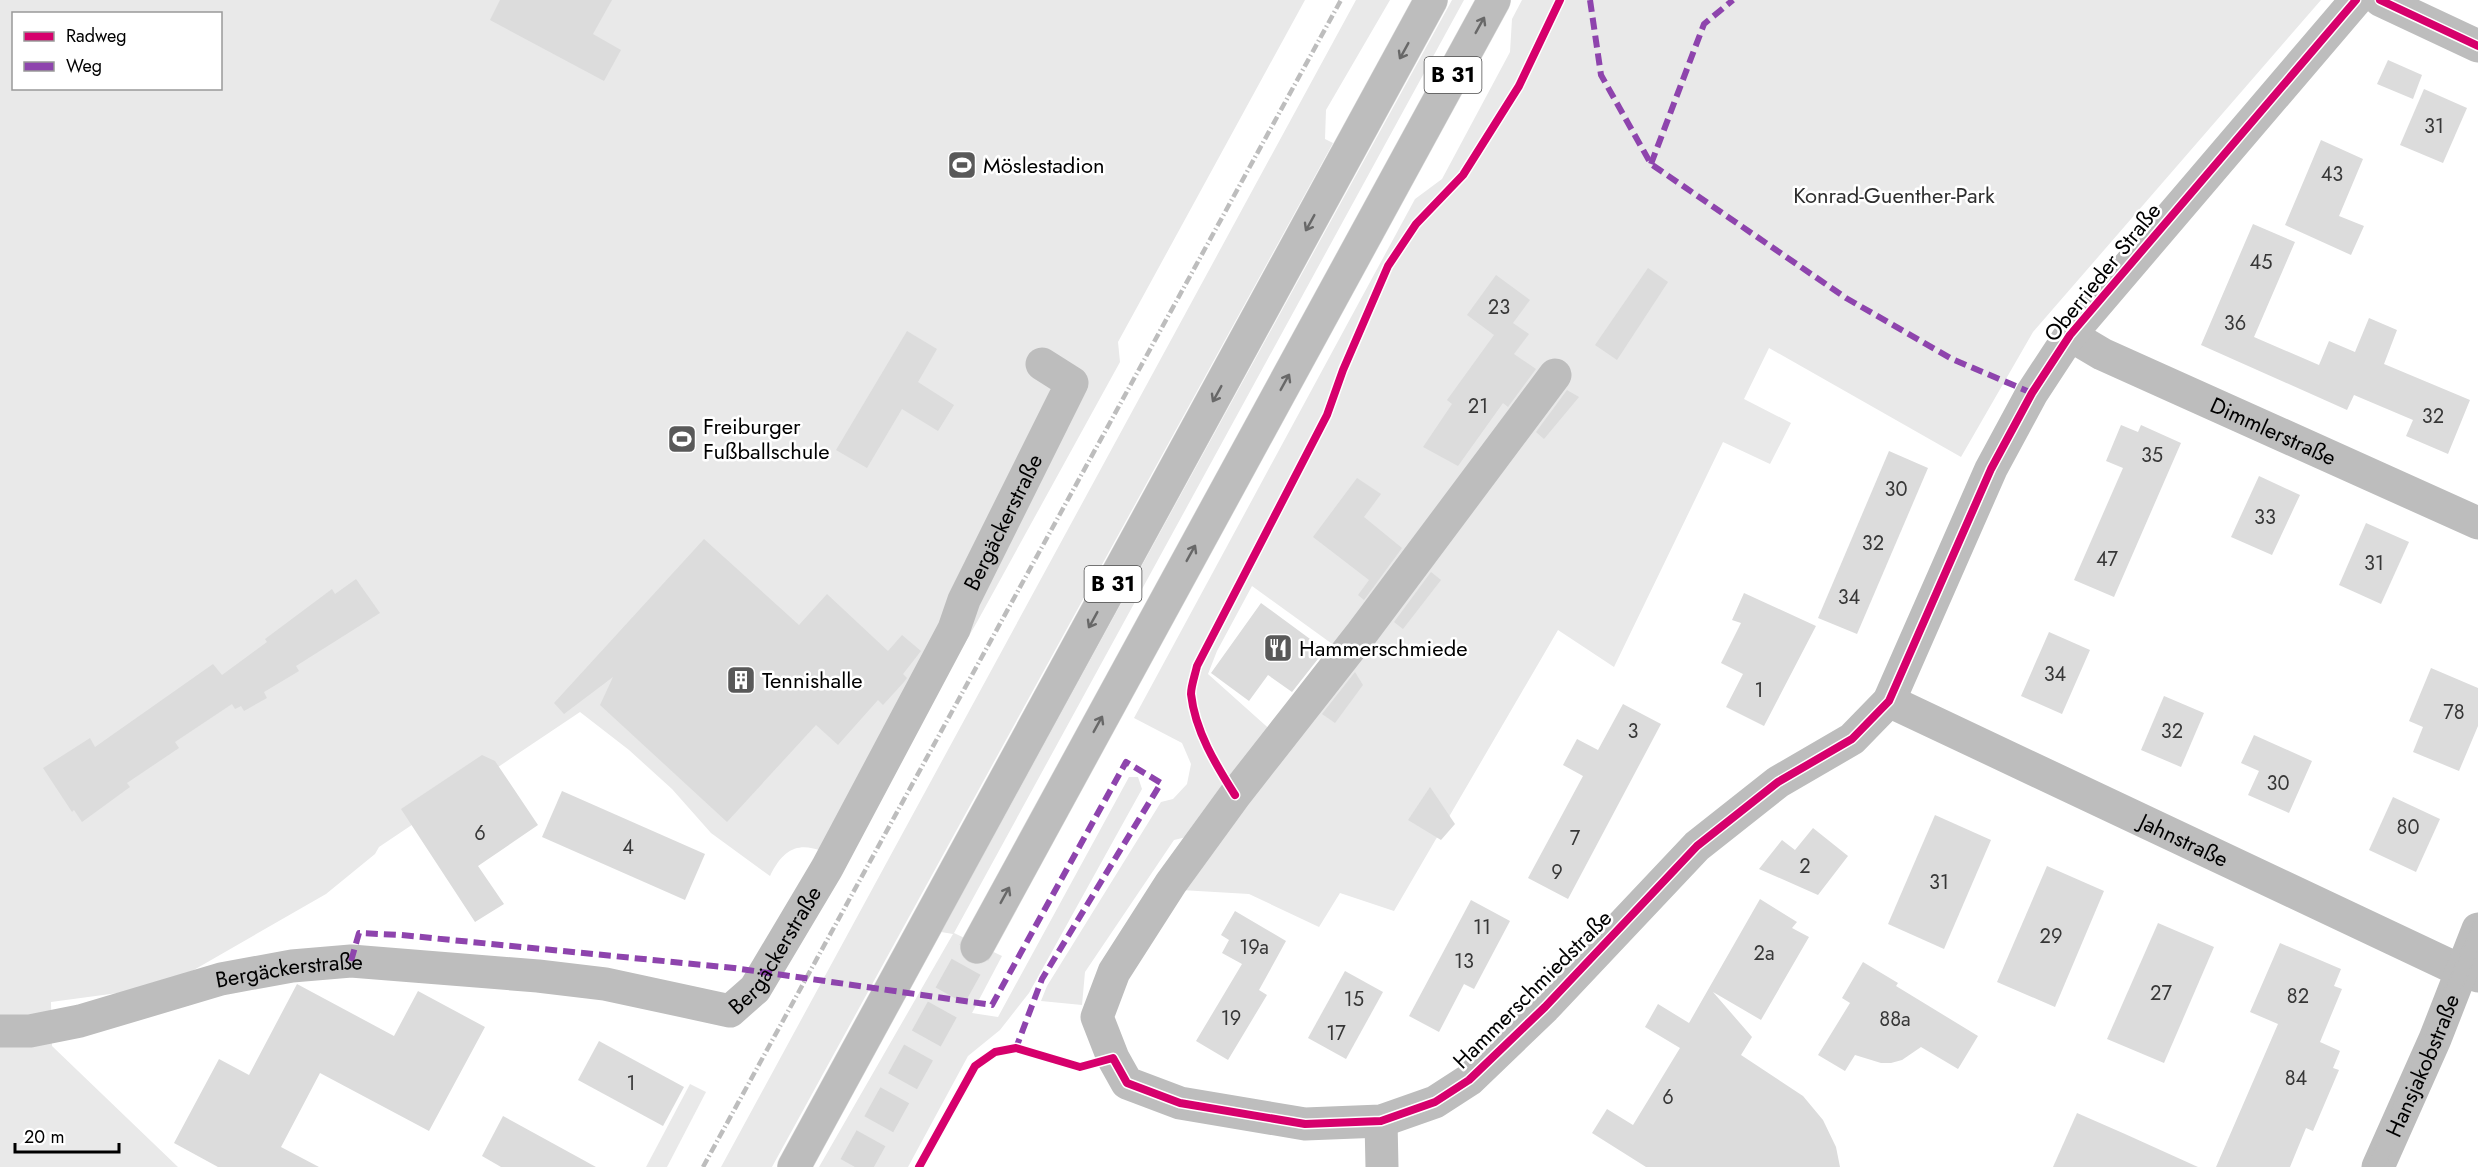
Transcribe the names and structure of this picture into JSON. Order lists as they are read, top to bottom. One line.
{"streets":{"main road":["B 31","Oberrieder Straße","Dimmlerstraße","Bergäckerstraße","Jahnstraße","Hammerschmiedstraße","Hansjakobstraße"]},"crossings":[["Oberrieder Straße","Dimmlerstraße"],["Oberrieder Straße","Jahnstraße"],["Oberrieder Straße","Hammerschmiedstraße"],["Jahnstraße","Hammerschmiedstraße"],["Jahnstraße","Hansjakobstraße"]],"parks":["Konrad-Guenther-Park"],"places":{"sports":["Möslestadion","Freiburger Fußballschule"],"restaurant":["Hammerschmiede"],"building":["Tennishalle"]},"house_numbers":["31","43","45","23","36","21","32","35","30","33","32","47","31","34","34","1","78","3","32","30","80","6","7","4","2","9","31","11","29","19a","2a","13","27","82","15","19","88a","17","84","1","6"],"legend":["Radweg","Weg"],"scale_bar":"20 m"}
